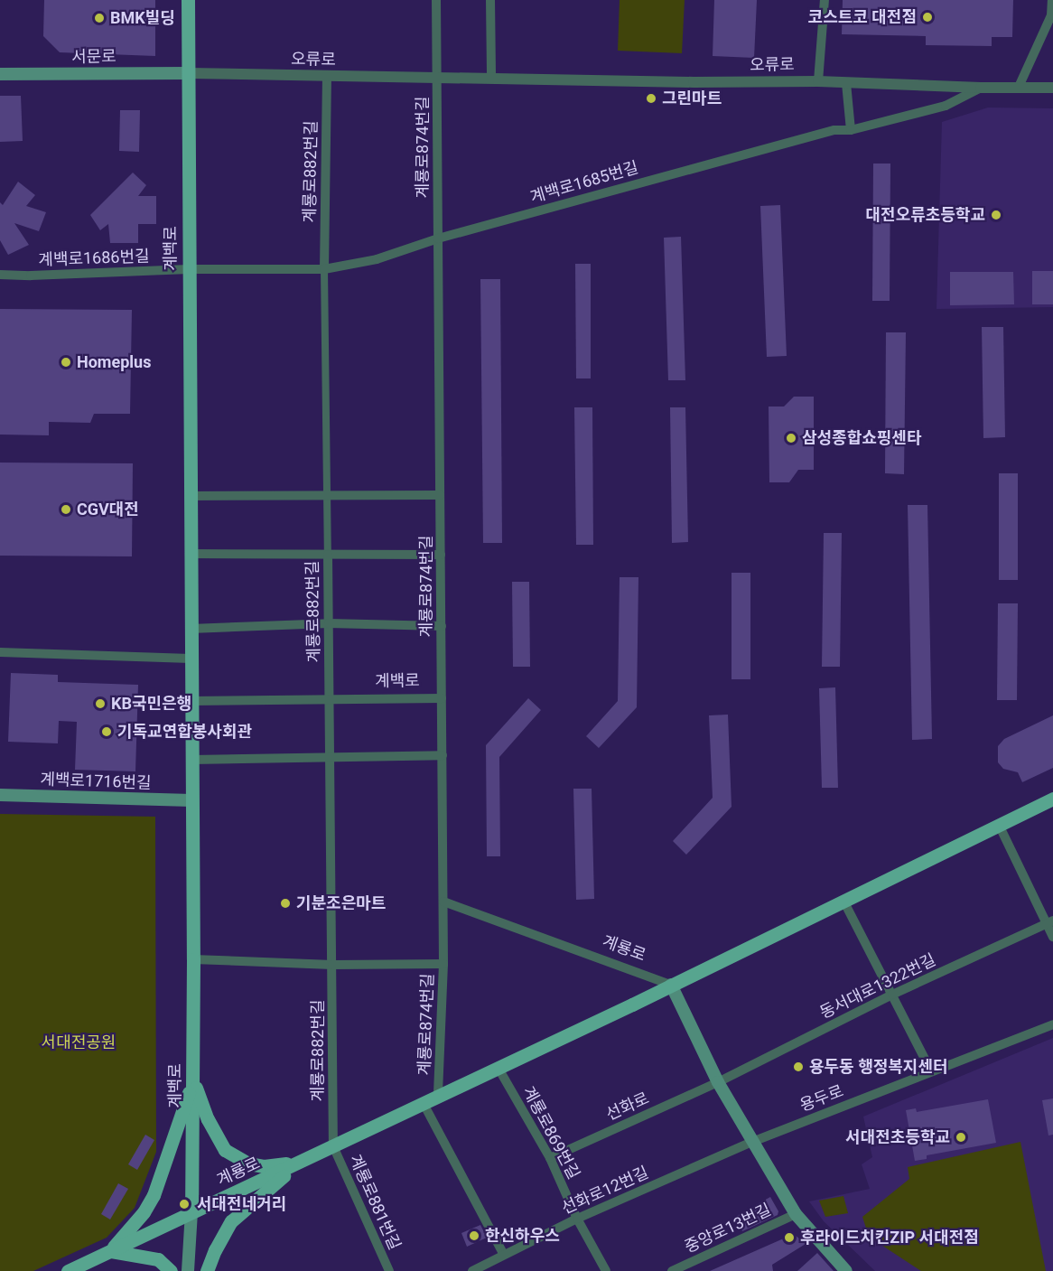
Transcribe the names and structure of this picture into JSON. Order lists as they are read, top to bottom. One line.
{"streets":{"main road":["서문로","계백로","계백로1716번길","계룡로"],"street":["오류로","계룡로874번길","계룡로882번길","계백로1685번길","계백로1686번길","동서대로1322번길","용두로","선화로","계룡로869번길","선화로12번길","계룡로881번길","중앙로13번길"]},"crossings":[["서문로","오류로"],["서문로","계백로"],["오류로","계룡로874번길"],["오류로","계룡로882번길"],["오류로","계백로1685번길"],["오류로","계백로"],["계룡로874번길","계백로1685번길"],["계룡로874번길","계백로"],["계룡로874번길","계룡로"],["계룡로882번길","계백로1685번길"],["계룡로882번길","계백로"],["계룡로882번길","계룡로"],["계룡로882번길","계룡로881번길"],["계백로1685번길","계백로"],["계백로1685번길","계백로1686번길"],["계백로","계백로1686번길"],["계백로","계백로1716번길"],["계백로","계룡로"],["계룡로","계룡로869번길"],["계룡로","계룡로881번길"],["동서대로1322번길","선화로"],["용두로","선화로12번길"],["선화로","계룡로869번길"],["계룡로869번길","선화로12번길"]],"parks":["서대전공원"],"places":["코스트코 대전점","BMK빌딩","그린마트","대전오류초등학교","Homeplus","삼성종합쇼핑센타","CGV대전","KB국민은행","기독교연합봉사회관","기분조은마트","용두동 행정복지센터","서대전초등학교","서대전네거리","한신하우스","후라이드치킨ZIP 서대전점"]}
